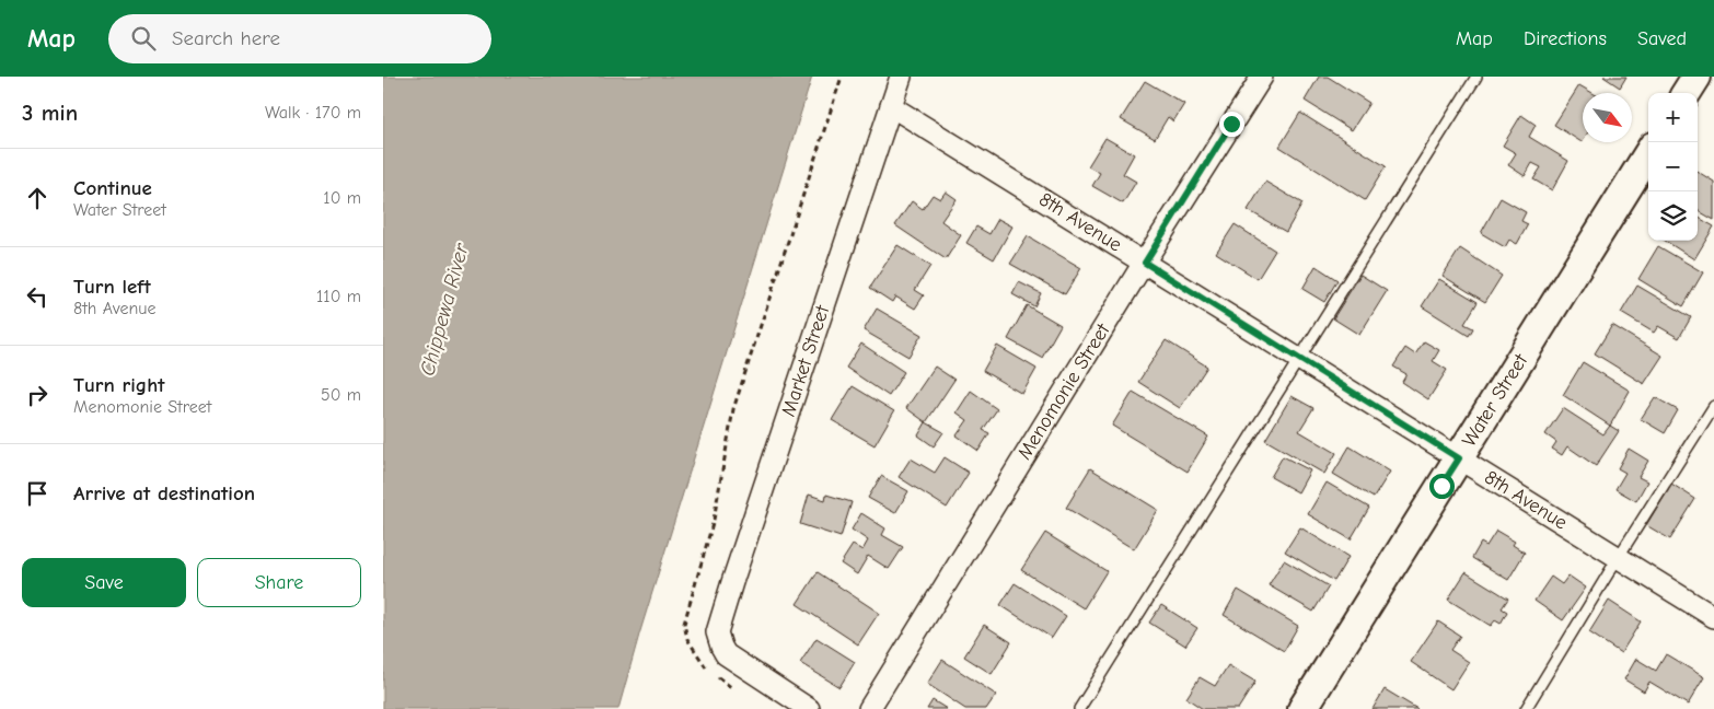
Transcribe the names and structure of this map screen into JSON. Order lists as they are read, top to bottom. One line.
{"streets":{"main road":["Water Street"],"street":["8th Avenue","Market Street","Menomonie Street"]},"crossings":[["8th Avenue","Market Street"],["8th Avenue","Menomonie Street"],["8th Avenue","Water Street"]],"water":["Chippewa River"],"north":"bottom right","page":{"header":"Map","search":"Search here","nav":["Map","Directions","Saved"],"heading":["3 min","Walk · 170 m"],"map_buttons":["+","−"],"list":[["Continue","Water Street","10 m"],["Turn left","8th Avenue","110 m"],["Turn right","Menomonie Street","50 m"],"Arrive at destination"],"buttons":["Save","Share"]}}
